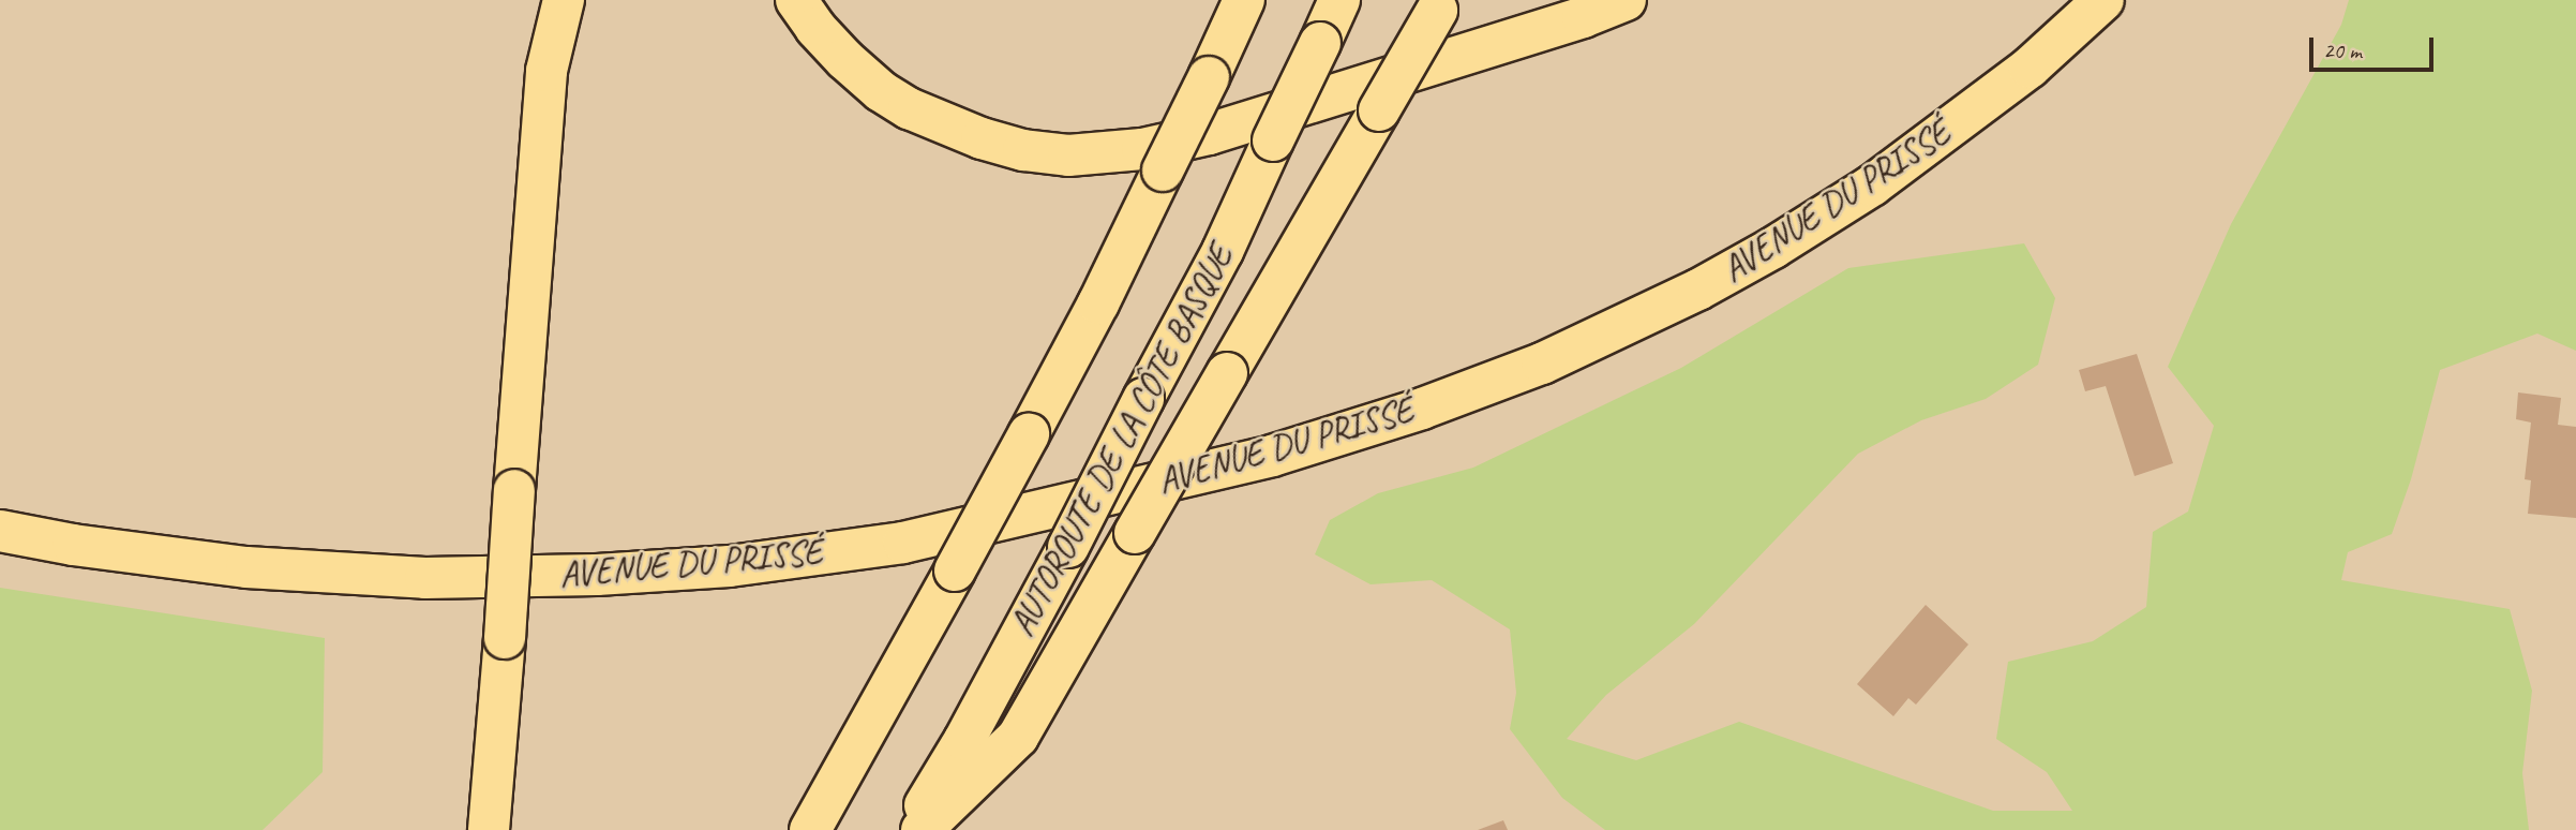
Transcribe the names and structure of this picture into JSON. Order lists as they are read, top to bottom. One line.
{"streets":{"main road":["AVENUE DU PRISSÉ","AUTOROUTE DE LA CÔTE BASQUE"]},"scale_bar":"20 m"}
